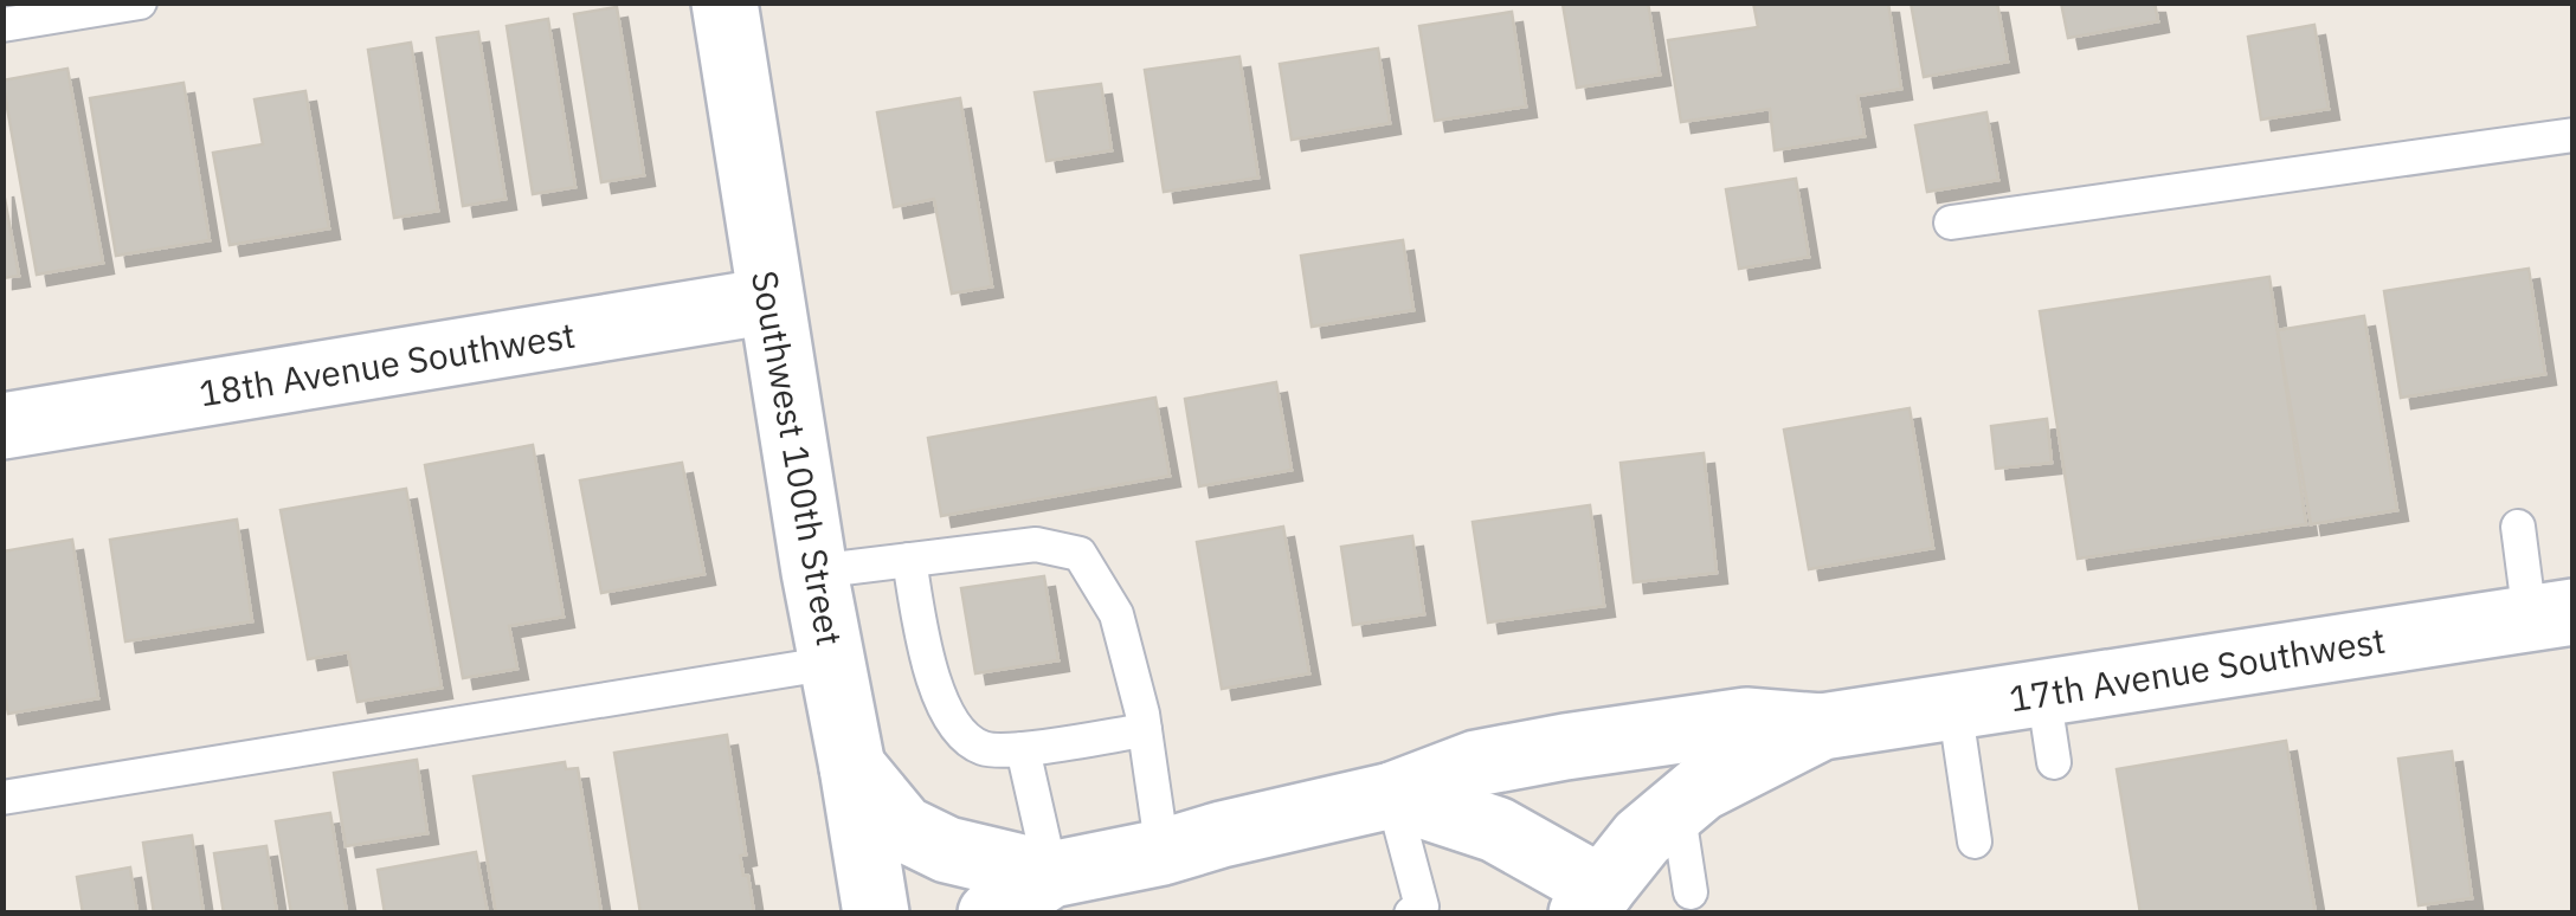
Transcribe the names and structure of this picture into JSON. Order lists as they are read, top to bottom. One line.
{"streets":{"street":["18th Avenue Southwest","Southwest 100th Street","17th Avenue Southwest"]},"crossings":[["18th Avenue Southwest","Southwest 100th Street"],["Southwest 100th Street","17th Avenue Southwest"]]}
